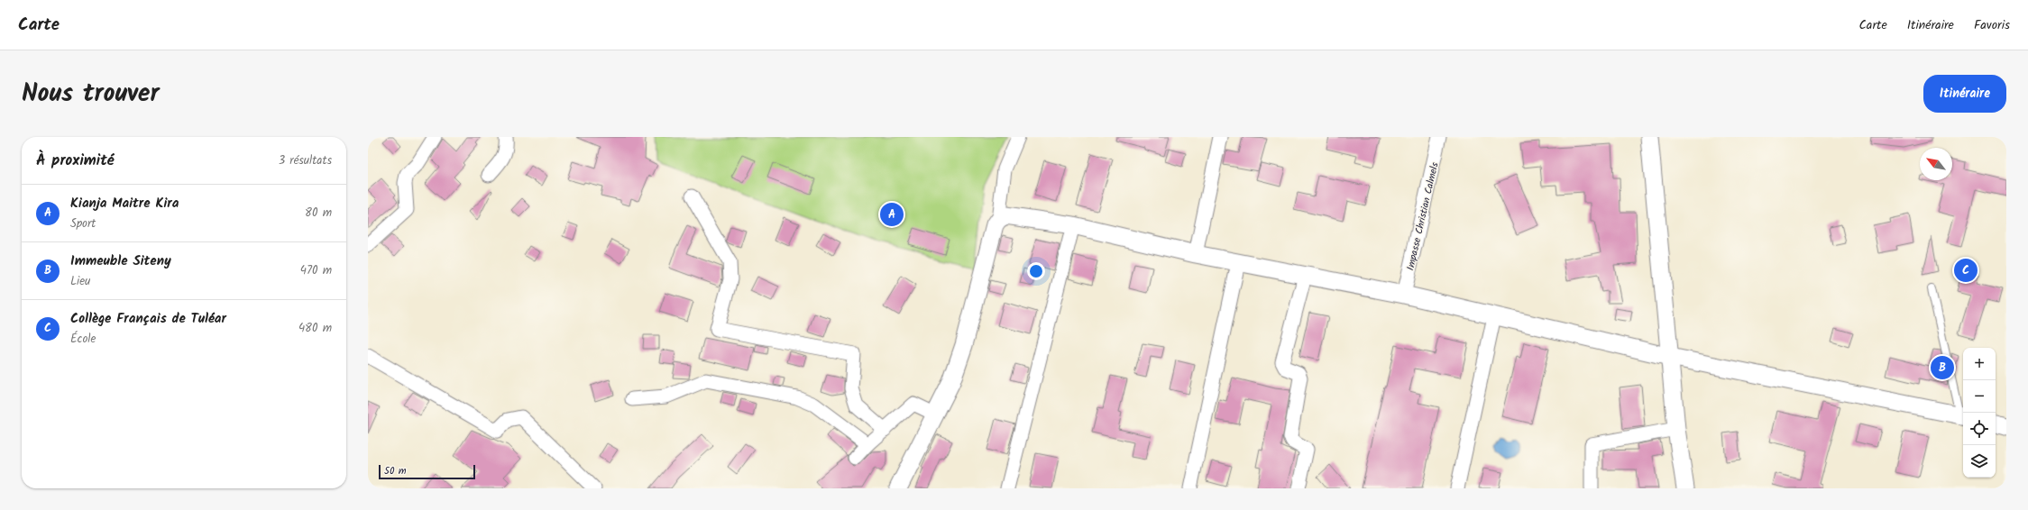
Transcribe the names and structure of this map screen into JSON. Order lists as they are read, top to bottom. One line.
{"streets":{"street":["Impasse Christian Calmels"]},"scale_bar":"50 m","north":"top left","page":{"header":"Carte","nav":["Carte","Itinéraire","Favoris"],"title":"Nous trouver","buttons":"Itinéraire","heading":["À proximité","3 résultats"],"list":[{"mark":"A","name":"Kianja Maitre Kira","note":"Sport","value":"80 m"},{"mark":"B","name":"Immeuble Siteny","note":"Lieu","value":"470 m"},{"mark":"C","name":"Collège Français de Tuléar","note":"École","value":"480 m"}],"pins":["A","C","B"],"map_buttons":["+","−"],"scale":"50 m"}}
